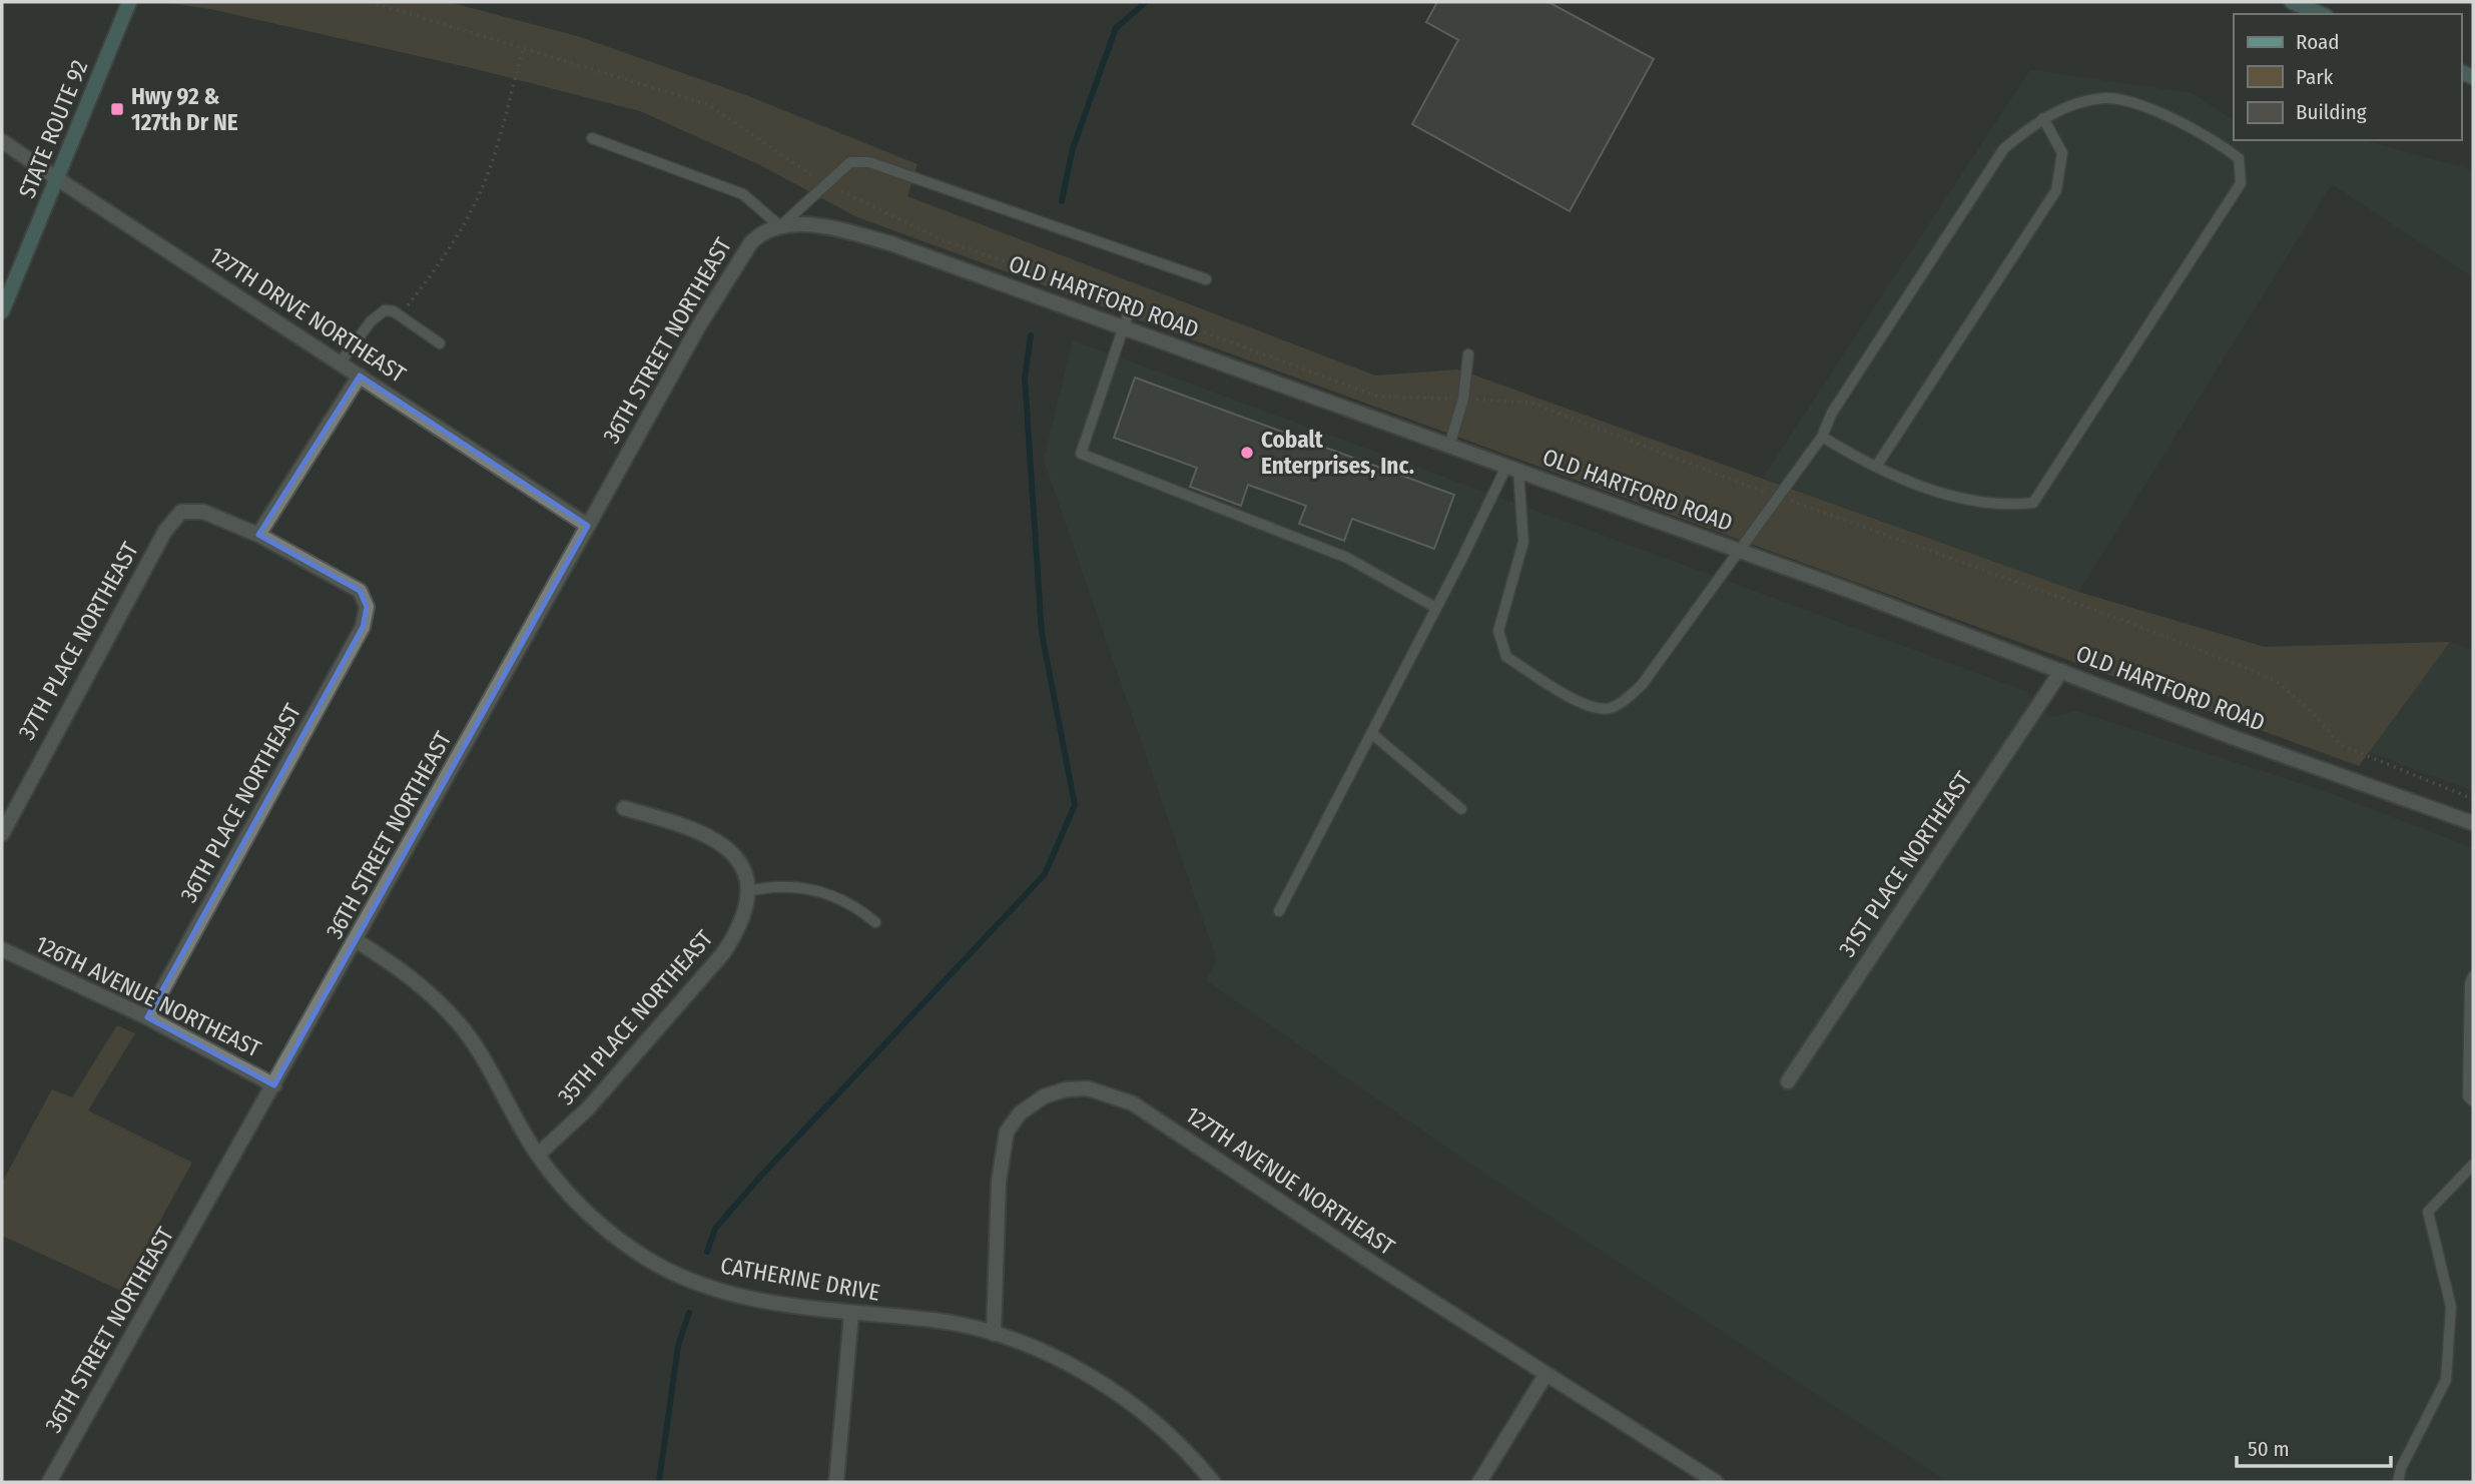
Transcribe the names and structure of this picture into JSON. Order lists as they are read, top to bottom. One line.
{"streets":{"main road":["STATE ROUTE 92"],"street":["OLD HARTFORD ROAD","127TH DRIVE NORTHEAST","36TH STREET NORTHEAST","37TH PLACE NORTHEAST","36TH PLACE NORTHEAST","31ST PLACE NORTHEAST","126TH AVENUE NORTHEAST","35TH PLACE NORTHEAST","127TH AVENUE NORTHEAST","CATHERINE DRIVE"]},"crossings":[["STATE ROUTE 92","127TH DRIVE NORTHEAST"],["OLD HARTFORD ROAD","36TH STREET NORTHEAST"],["OLD HARTFORD ROAD","31ST PLACE NORTHEAST"],["127TH DRIVE NORTHEAST","36TH STREET NORTHEAST"],["36TH STREET NORTHEAST","126TH AVENUE NORTHEAST"],["36TH STREET NORTHEAST","CATHERINE DRIVE"],["37TH PLACE NORTHEAST","36TH PLACE NORTHEAST"],["36TH PLACE NORTHEAST","126TH AVENUE NORTHEAST"],["35TH PLACE NORTHEAST","CATHERINE DRIVE"],["127TH AVENUE NORTHEAST","CATHERINE DRIVE"]],"places":{"transit":["Hwy 92 & 127th Dr NE"],"other":["Cobalt Enterprises, Inc."]},"legend":["Road","Park","Building"],"scale_bar":"50 m"}
